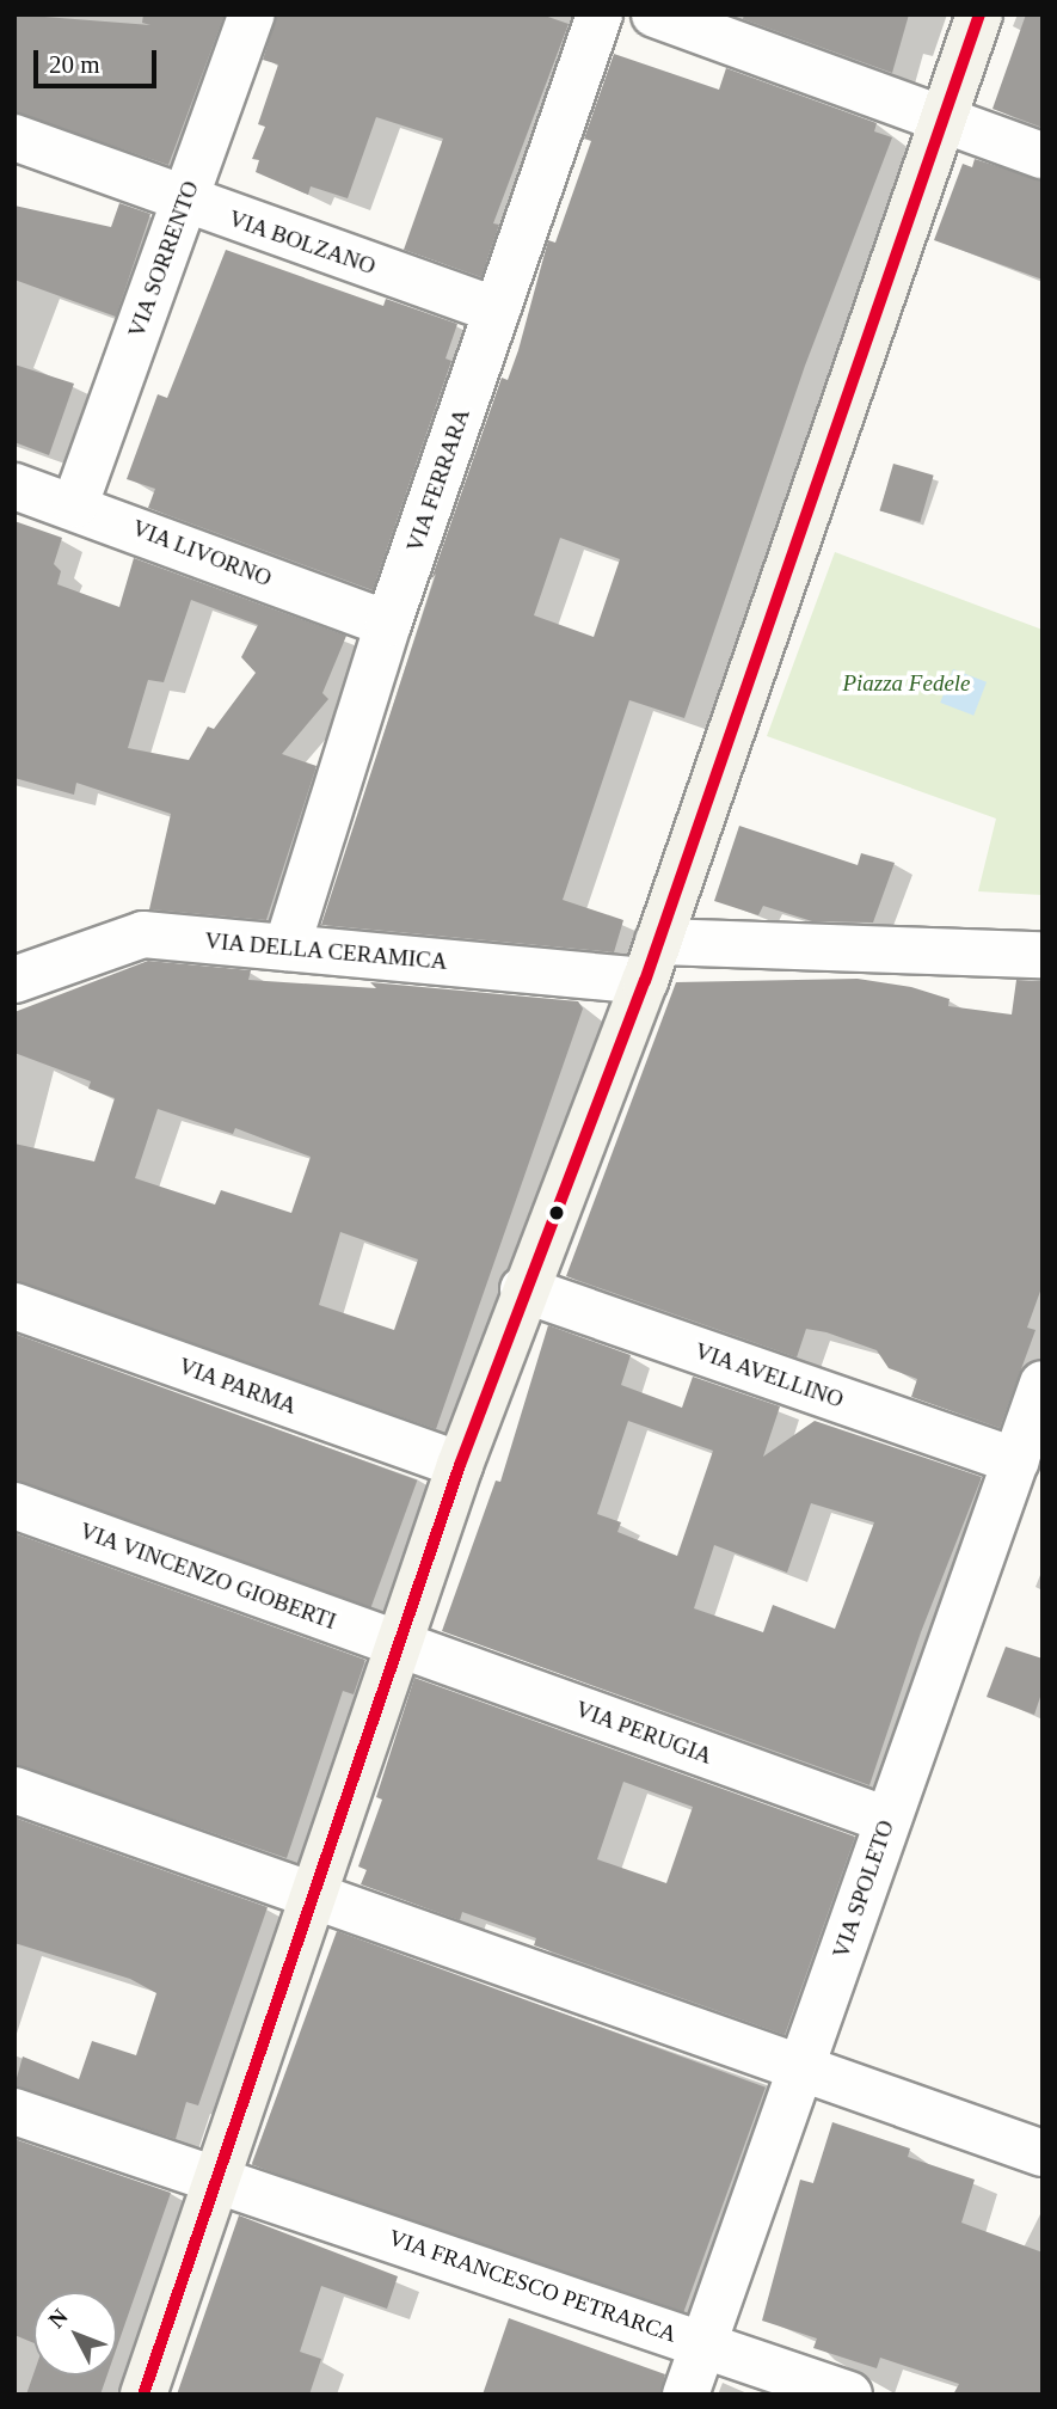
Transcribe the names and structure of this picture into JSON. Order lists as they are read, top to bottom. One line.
{"streets":{"street":["VIA BOLZANO","VIA SORRENTO","VIA FERRARA","VIA LIVORNO","VIA DELLA CERAMICA","VIA AVELLINO","VIA PARMA","VIA VINCENZO GIOBERTI","VIA PERUGIA","VIA SPOLETO","VIA FRANCESCO PETRARCA"]},"crossings":[["VIA BOLZANO","VIA SORRENTO"],["VIA BOLZANO","VIA FERRARA"],["VIA SORRENTO","VIA LIVORNO"],["VIA FERRARA","VIA LIVORNO"],["VIA FERRARA","VIA DELLA CERAMICA"],["VIA AVELLINO","VIA SPOLETO"],["VIA VINCENZO GIOBERTI","VIA PERUGIA"],["VIA PERUGIA","VIA SPOLETO"],["VIA SPOLETO","VIA FRANCESCO PETRARCA"]],"parks":["Piazza Fedele"],"lines":["transit line 20"],"scale_bar":"20 m","north":"top left"}
